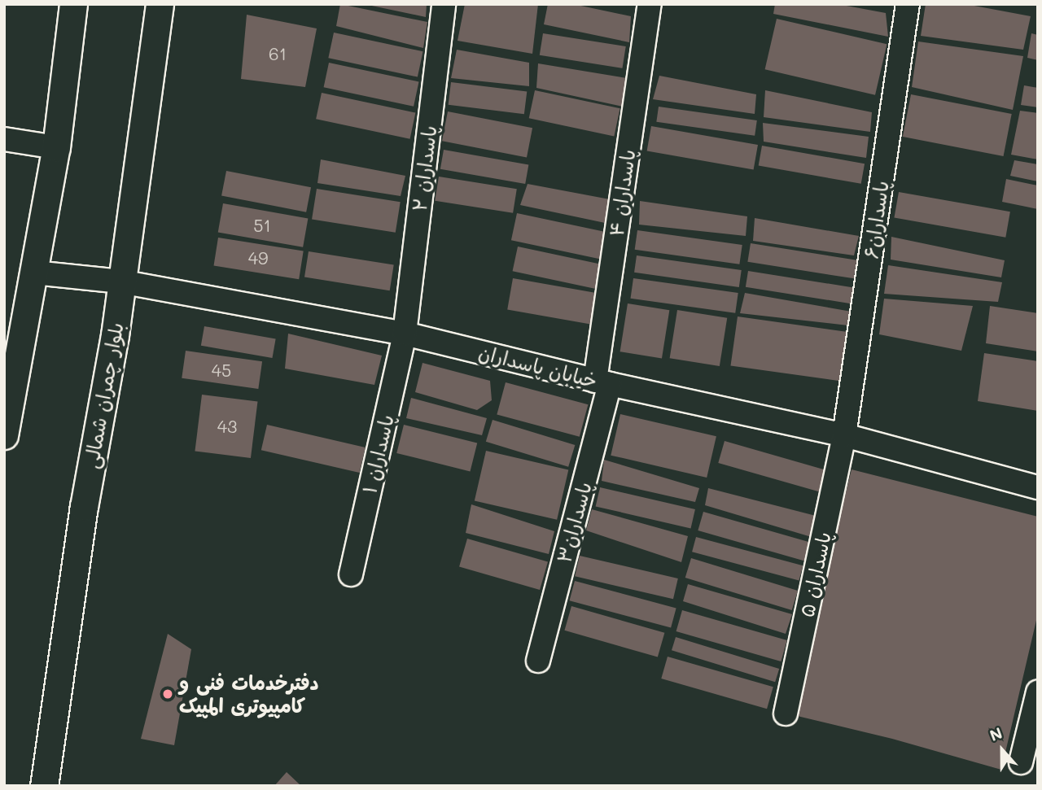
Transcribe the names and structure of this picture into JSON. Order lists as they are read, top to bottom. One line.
{"streets":{"street":["پاسداران ۲","پاسداران ۴","پاسداران۶","خیابان پاسداران","بلوار چمران شمالی","پاسداران ۱","پاسداران۳","پاسداران ۵"]},"crossings":[["پاسداران ۲","خیابان پاسداران"],["پاسداران ۲","پاسداران ۱"],["پاسداران ۴","خیابان پاسداران"],["پاسداران ۴","پاسداران۳"],["پاسداران۶","خیابان پاسداران"],["پاسداران۶","پاسداران ۵"],["خیابان پاسداران","بلوار چمران شمالی"],["خیابان پاسداران","پاسداران ۱"],["خیابان پاسداران","پاسداران۳"],["خیابان پاسداران","پاسداران ۵"]],"places":["دفترخدمات فنی و کامپیوتری المپیک"],"house_numbers":["61","51","49","45","43"],"north":"top"}
